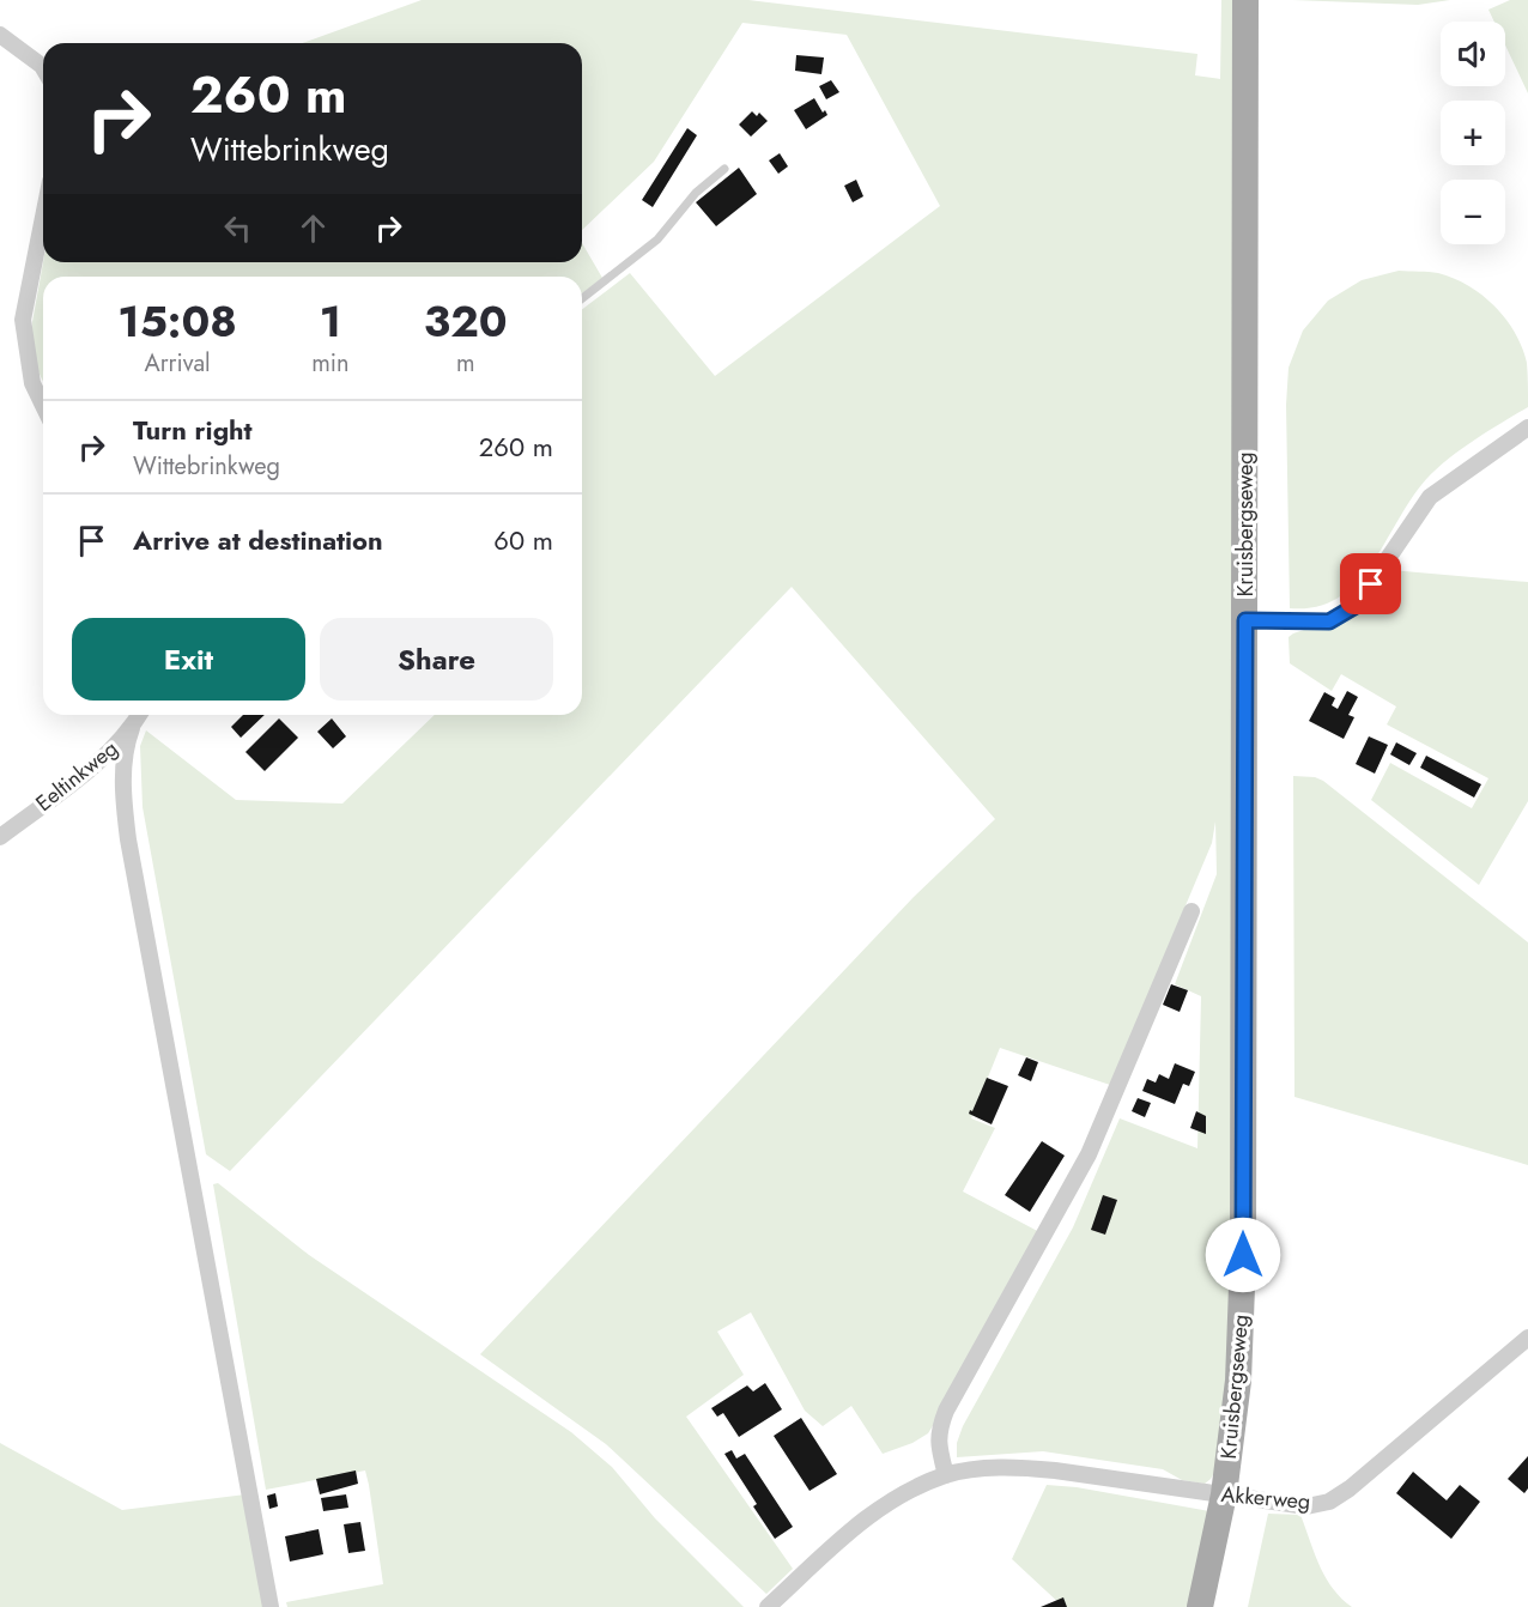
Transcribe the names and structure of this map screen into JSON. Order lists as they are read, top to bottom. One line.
{"streets":{"main road":["Kruisbergseweg"],"street":["Eeltinkweg","Akkerweg"]},"crossings":[["Kruisbergseweg","Akkerweg"]],"page":{"map_buttons":["+","−"],"turn":["260 m","Wittebrinkweg"],"eta":["15:08","Arrival","1","min","320","m"],"list":[{"name":"Turn right","note":"Wittebrinkweg","value":"260 m"},{"name":"Arrive at destination","value":"60 m"}],"buttons":["Exit","Share"]}}
